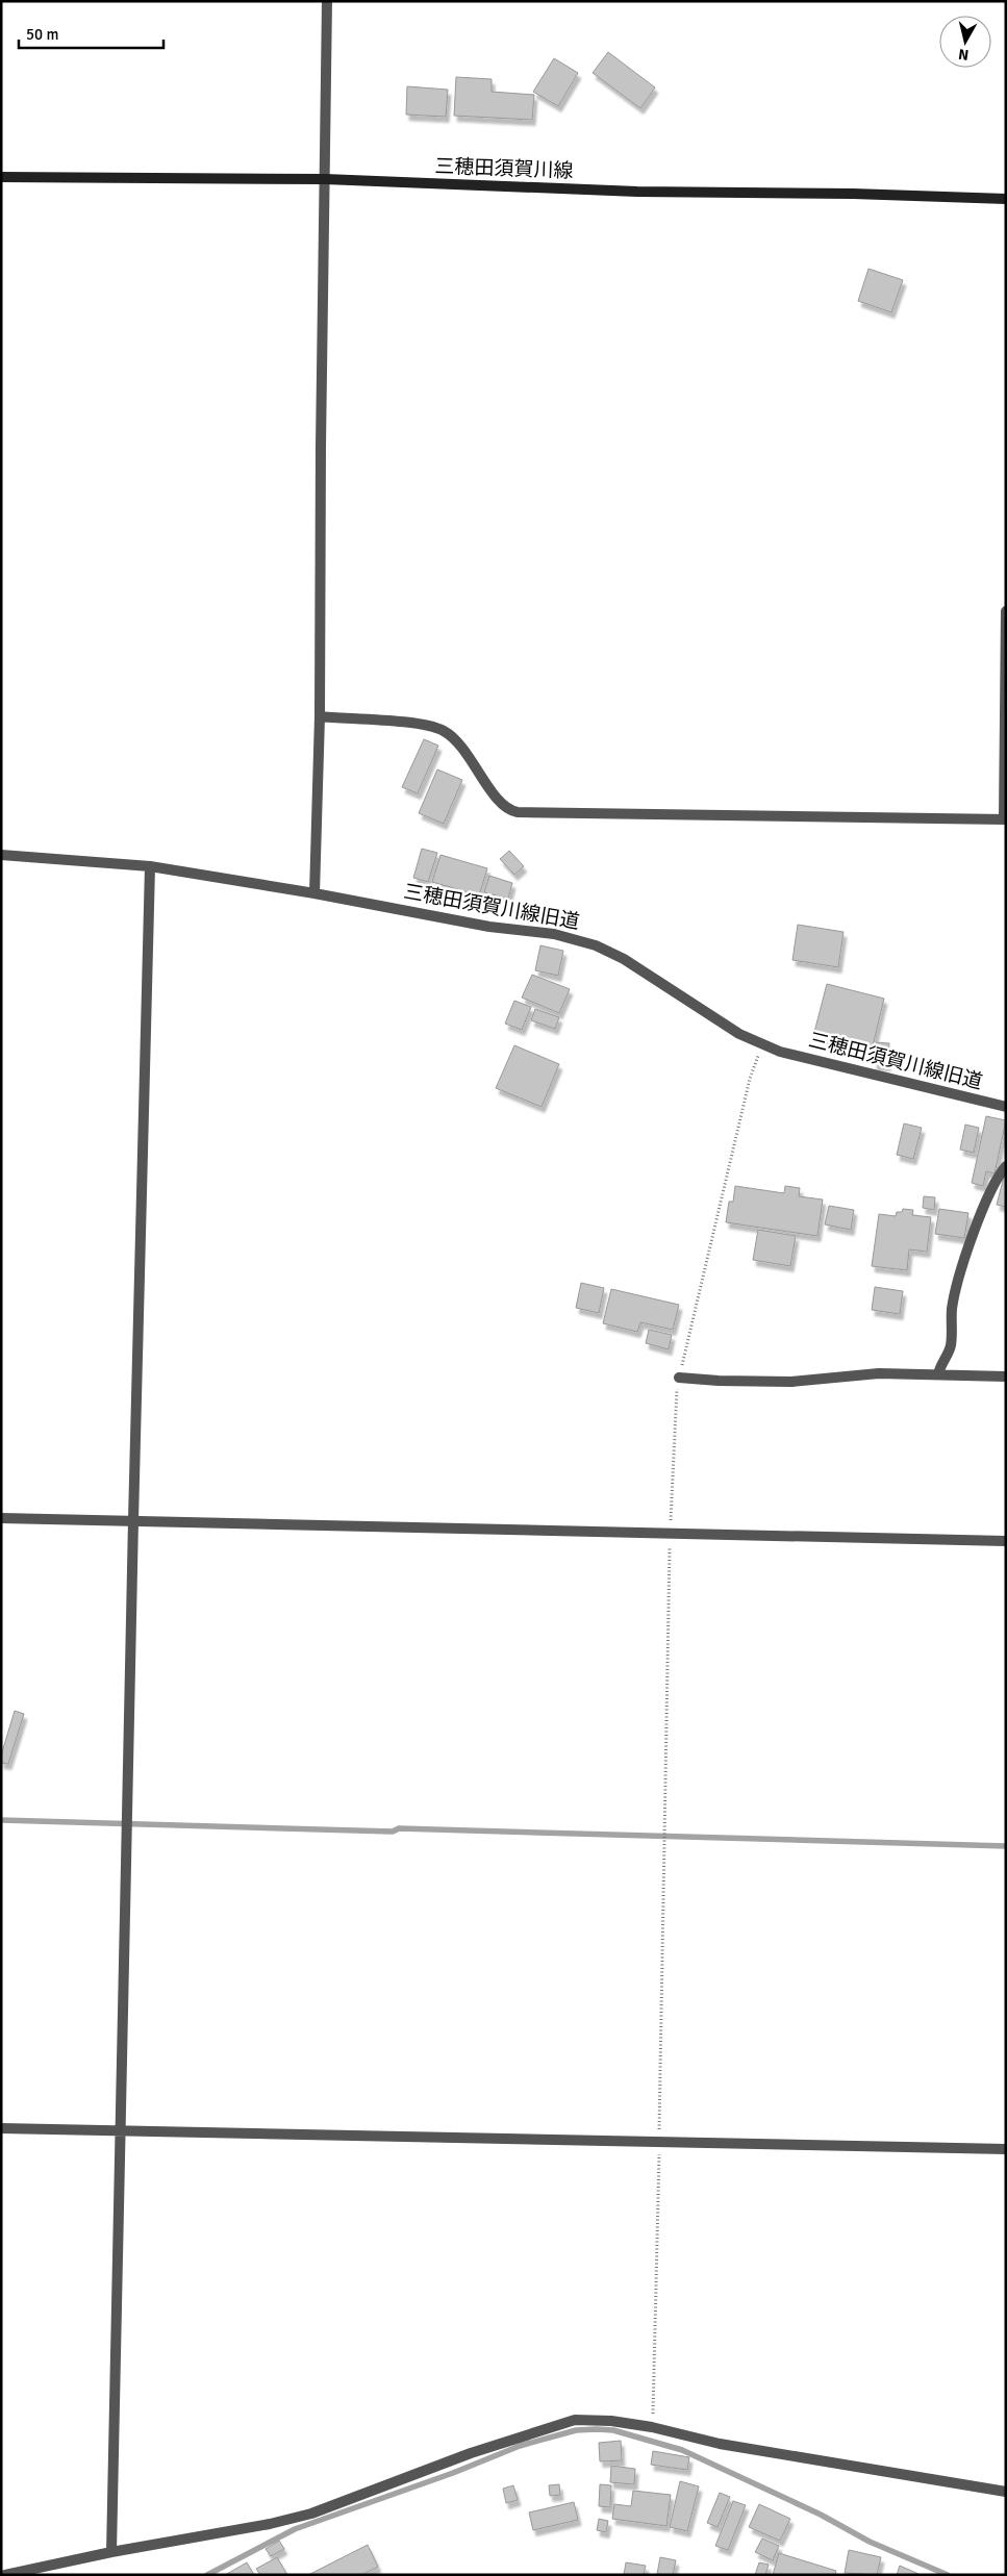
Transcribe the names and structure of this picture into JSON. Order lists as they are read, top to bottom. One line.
{"streets":{"main road":["三穂田須賀川線"],"street":["三穂田須賀川線旧道"]},"scale_bar":"50 m","north":"bottom"}
